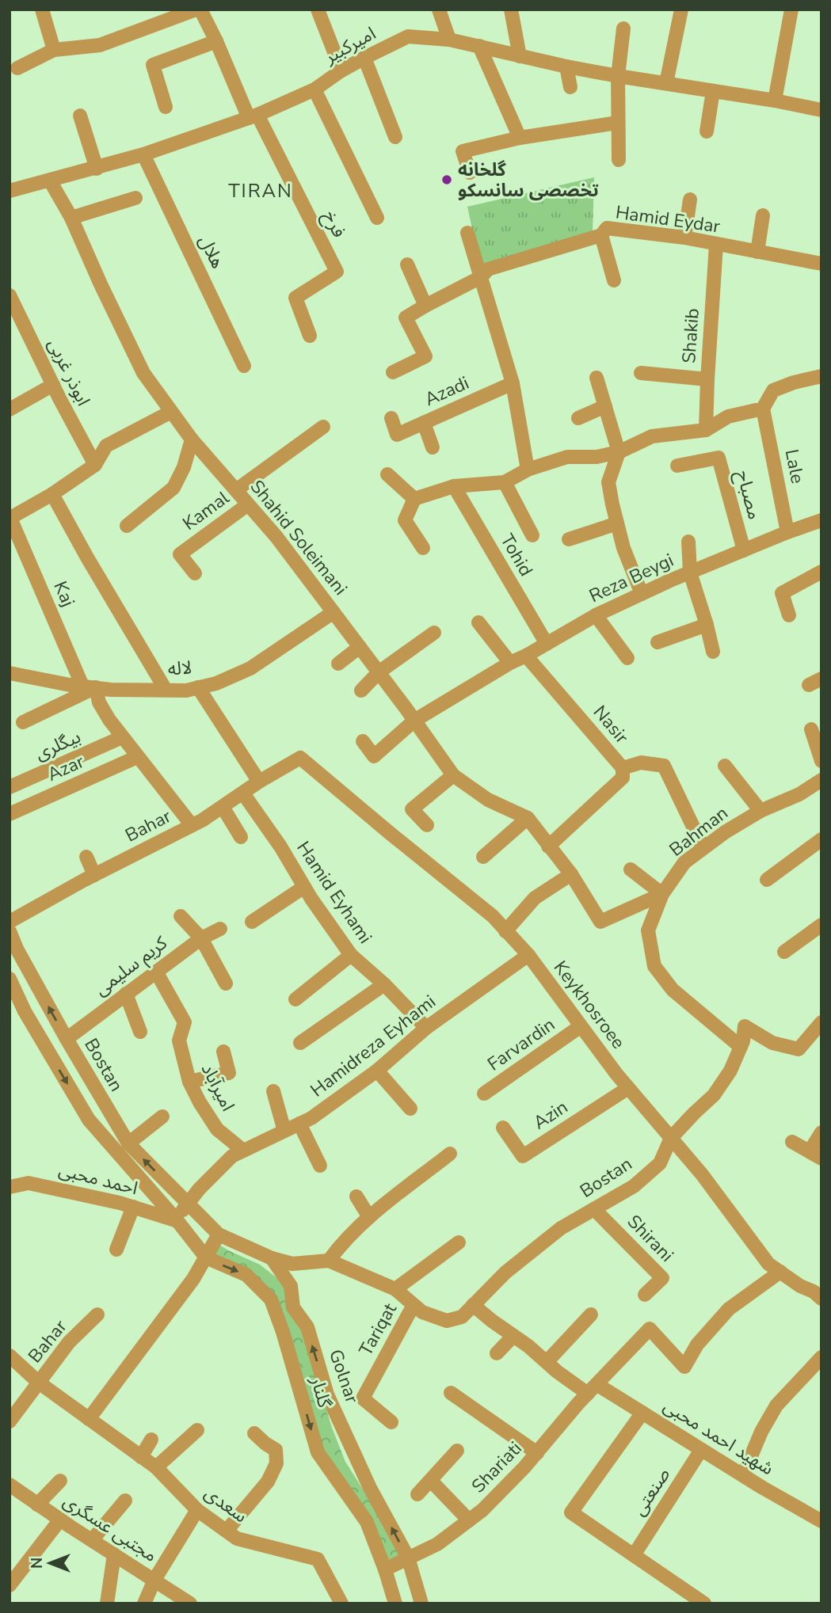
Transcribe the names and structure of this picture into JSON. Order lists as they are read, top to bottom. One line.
{"streets":{"street":["امیرکبیر","Hamid Eydar","فرخ","هلال","Shakib","ابوذر غربی","Azadi","Lale","مصباح","Kamal","Shahid Soleimani","Tohid","Reza Beygi","Kaj","لاله","Nasir","بیگلری","Azar","Bahar","Bahman","Hamid Eyhami","کریم سلیمی","Keykhosroee","Farvardin","Hamidreza Eyhami","Bostan","امیرآباد","Azin","احمد محبی","Shirani","Tariqat","Golnar","گلنار","شهید احمد محبی","Shariati","صنعتی","سعدی","مجتبی عسگری"]},"crossings":[["امیرکبیر","فرخ"],["امیرکبیر","هلال"],["امیرکبیر","Shahid Soleimani"],["Hamid Eydar","Shakib"],["Lale","Reza Beygi"],["مصباح","Reza Beygi"],["Kamal","Shahid Soleimani"],["Shahid Soleimani","Reza Beygi"],["Shahid Soleimani","لاله"],["Shahid Soleimani","Bahman"],["Tohid","Reza Beygi"],["Reza Beygi","Nasir"],["Kaj","لاله"],["Kaj","بیگلری"],["Kaj","Azar"],["Kaj","Bahar"],["Nasir","Bahman"],["Bahar","Hamid Eyhami"],["Bahar","Keykhosroee"],["Bahar","سعدی"],["Bahman","Bostan"],["Hamid Eyhami","Hamidreza Eyhami"],["کریم سلیمی","Bostan"],["کریم سلیمی","امیرآباد"],["Keykhosroee","Farvardin"],["Keykhosroee","Hamidreza Eyhami"],["Keykhosroee","Bostan"],["Keykhosroee","Azin"],["Keykhosroee","Shariati"],["Hamidreza Eyhami","Bostan"],["Hamidreza Eyhami","امیرآباد"],["Hamidreza Eyhami","احمد محبی"],["Hamidreza Eyhami","گلنار"],["Bostan","Shirani"],["Bostan","Tariqat"],["Bostan","شهید احمد محبی"],["احمد محبی","گلنار"],["Golnar","Shariati"],["گلنار","Shariati"],["شهید احمد محبی","Shariati"],["شهید احمد محبی","صنعتی"]],"one_way":["Golnar","گلنار"],"districts":["TIRAN"],"places":["گلخانه تخصصی سانسکو"],"north":"left"}
